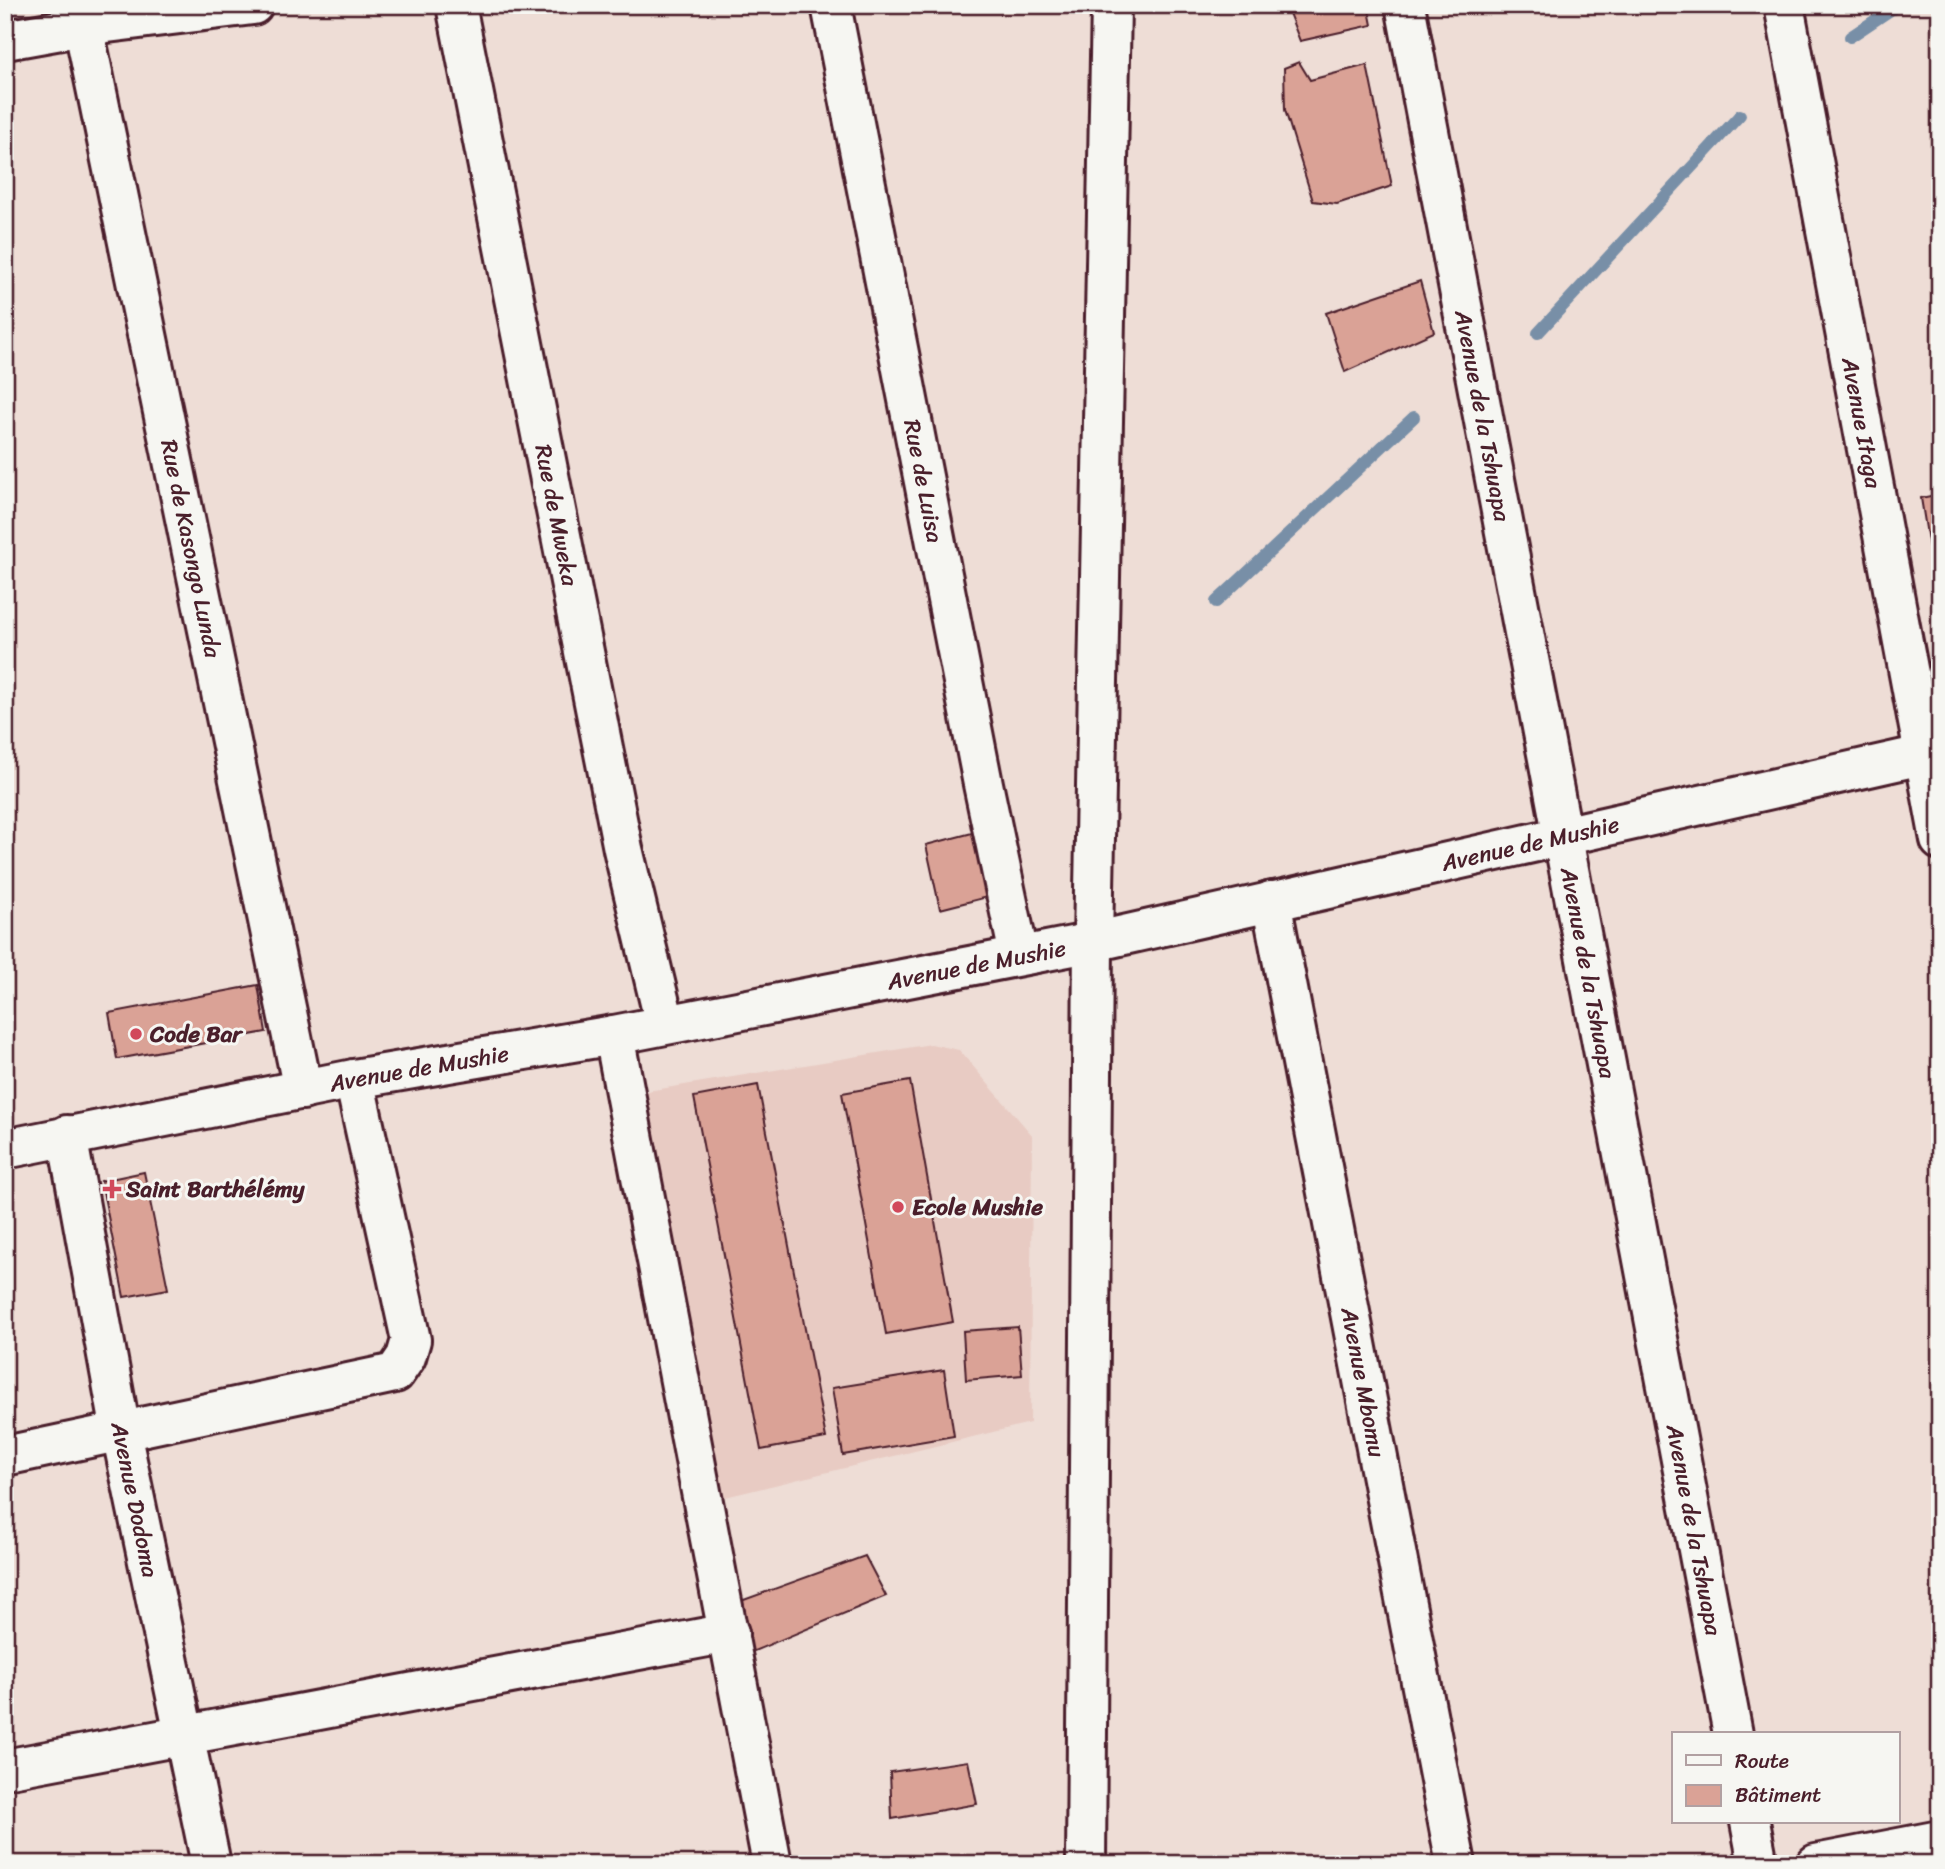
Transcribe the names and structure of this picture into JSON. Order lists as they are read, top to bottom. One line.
{"streets":{"street":["Avenue de la Tshuapa","Avenue Itaga","Rue de Luisa","Rue de Mweka","Rue de Kasongo Lunda","Avenue de Mushie","Avenue Mbomu","Avenue Dodoma"]},"crossings":[["Avenue de la Tshuapa","Avenue de Mushie"],["Avenue Itaga","Avenue de Mushie"],["Rue de Luisa","Avenue de Mushie"],["Rue de Mweka","Avenue de Mushie"],["Rue de Kasongo Lunda","Avenue de Mushie"],["Avenue de Mushie","Avenue Mbomu"],["Avenue de Mushie","Avenue Dodoma"]],"places":{"other":["Code Bar","Ecole Mushie"],"health":["Saint Barthélémy"]},"legend":["Route","Bâtiment"]}
